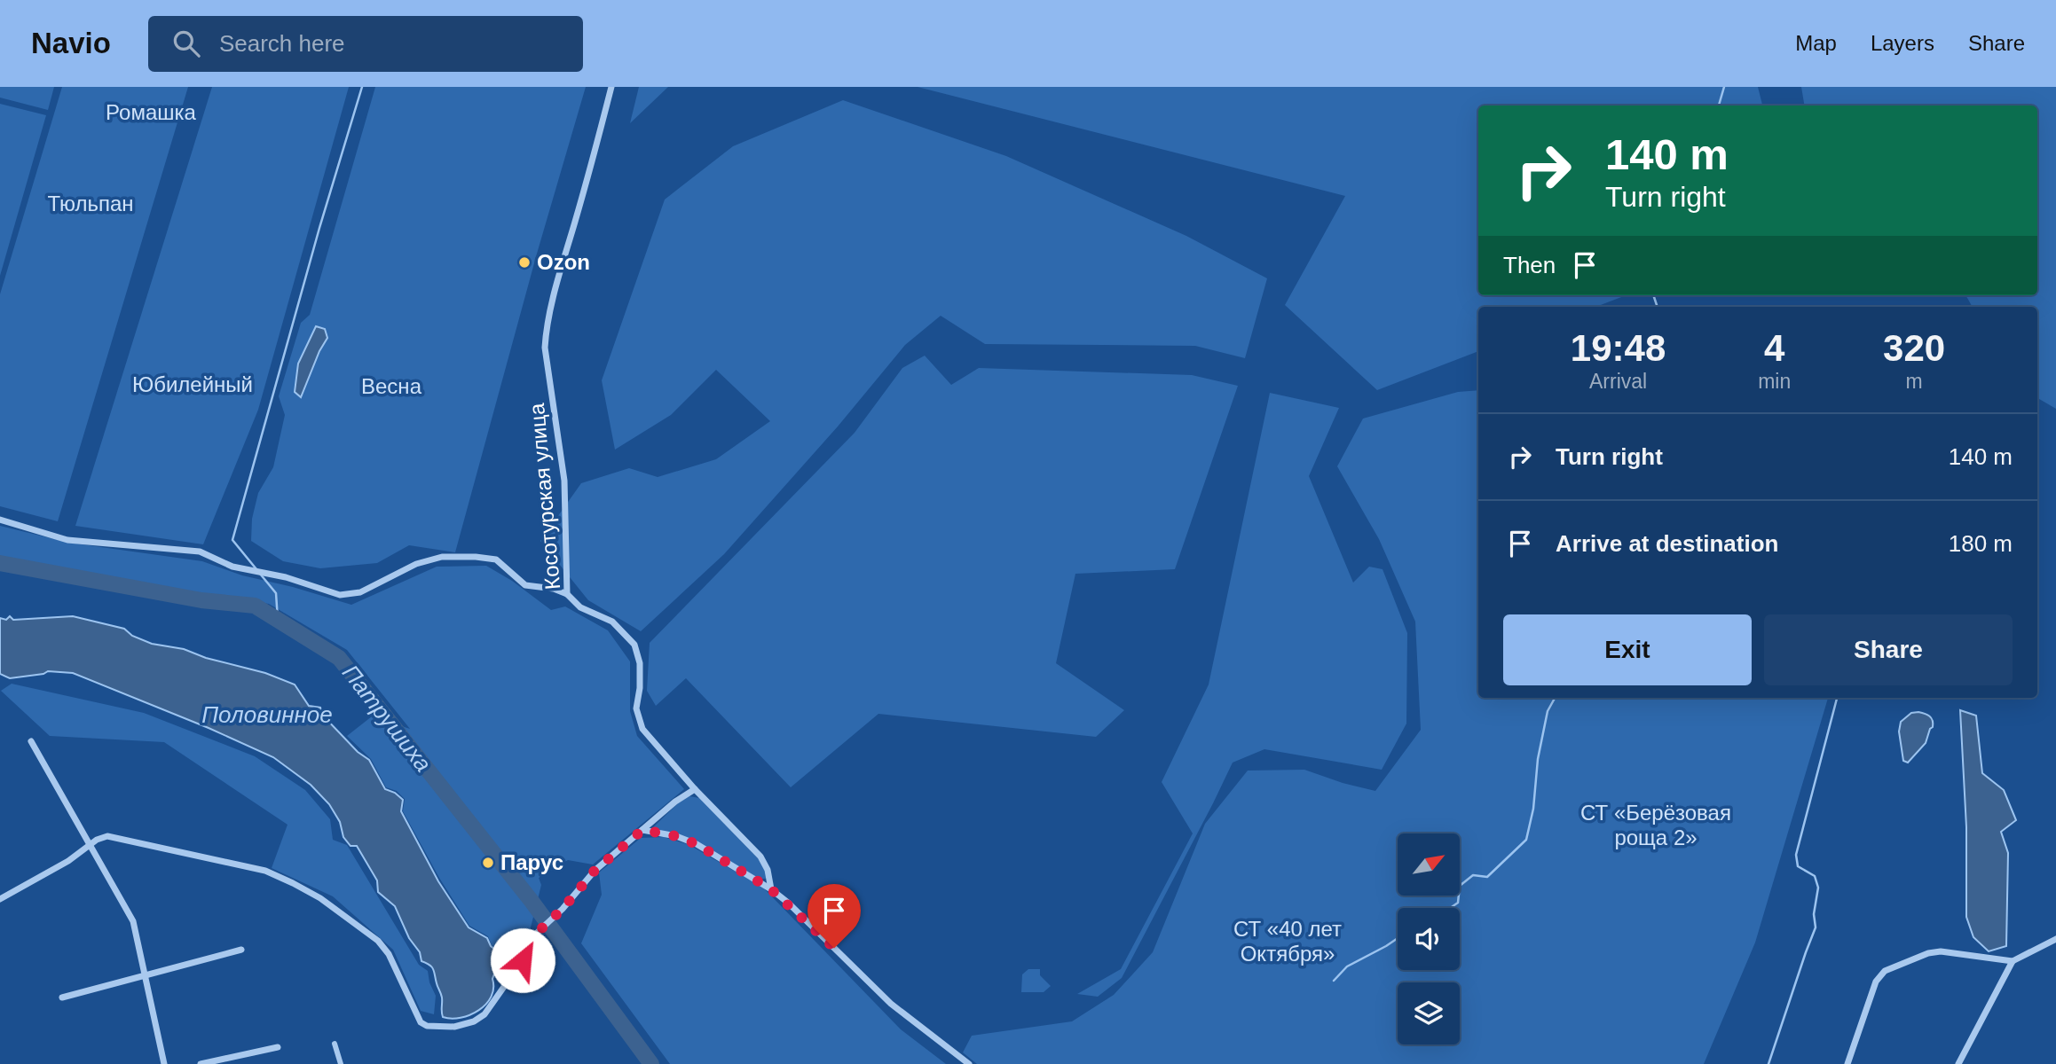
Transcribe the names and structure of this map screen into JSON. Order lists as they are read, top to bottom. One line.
{"streets":{"street":["Косотурская улица"]},"water":["Половинное","Патрушиха"],"parks":["Ромашка","Тюльпан","Юбилейный","Весна","СТ «Берёзовая роща 2»","СТ «40 лет Октября»"],"places":["Ozon","Парус"],"north":"top right","page":{"header":"Navio","search":"Search here","nav":["Map","Layers","Share"],"turn":["140 m","Turn right"],"then":"Then","eta":["19:48","Arrival","4","min","320","m"],"list":[{"name":"Turn right","value":"140 m"},{"name":"Arrive at destination","value":"180 m"}],"buttons":["Exit","Share"]}}
